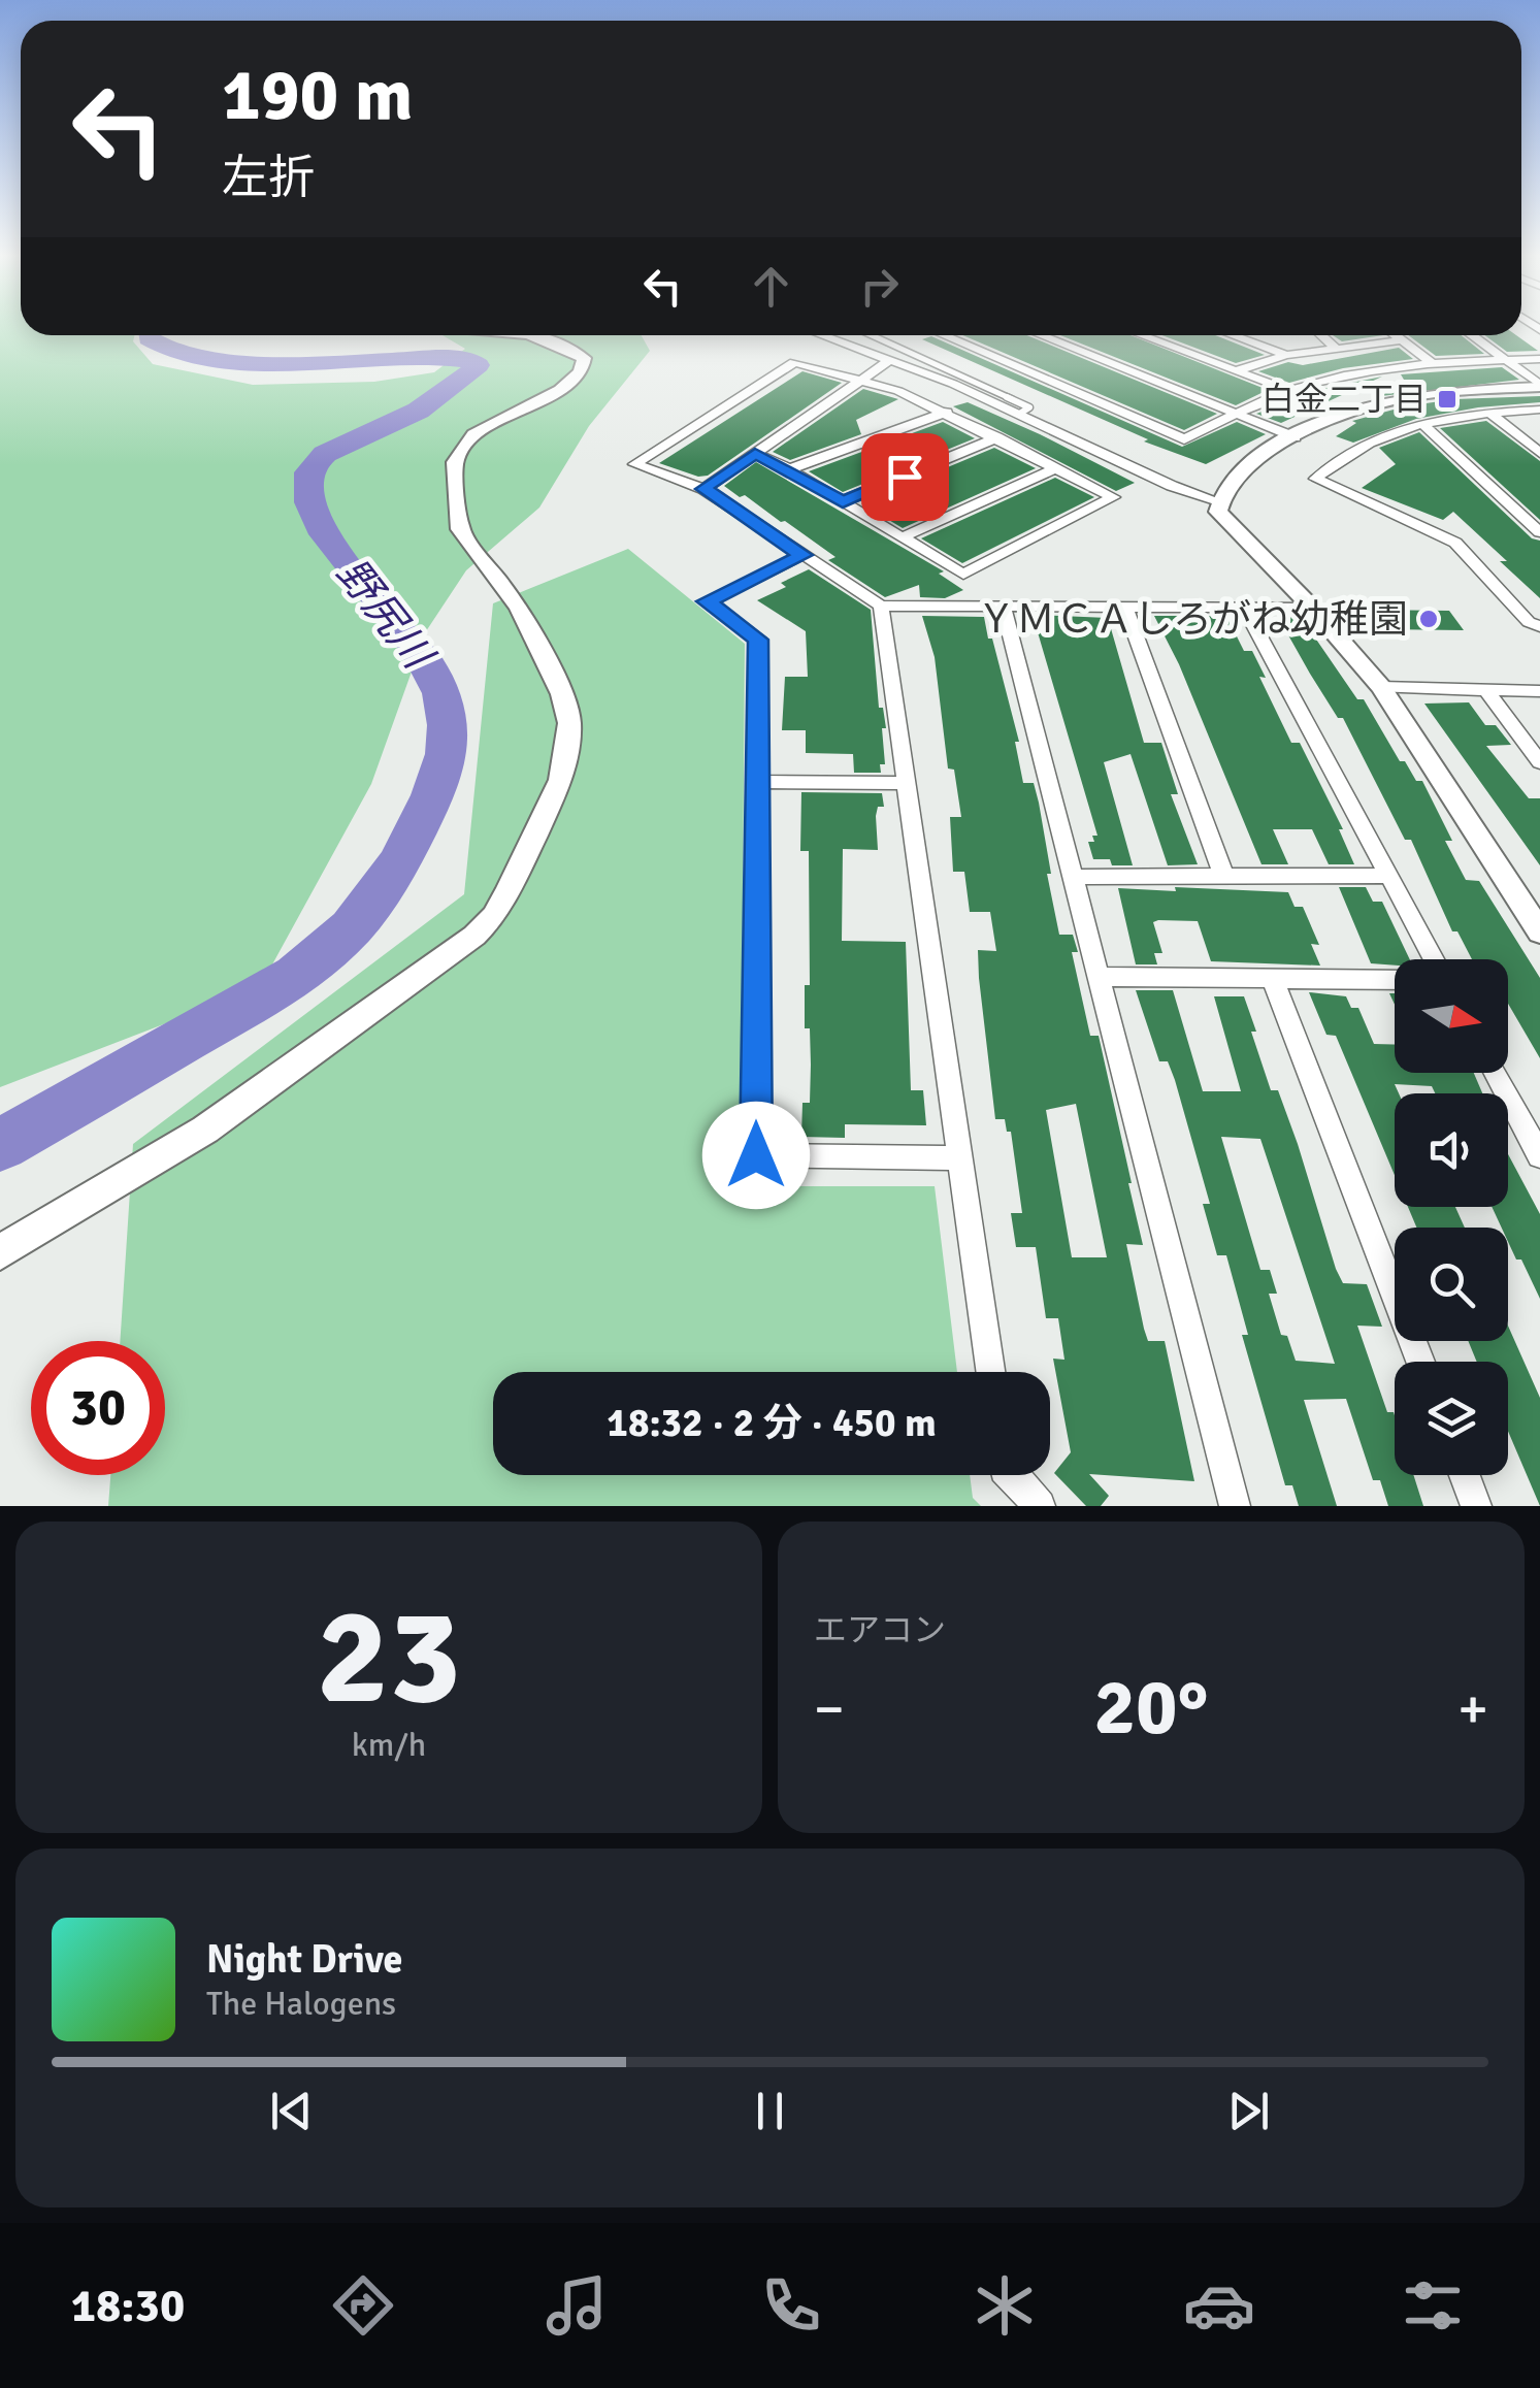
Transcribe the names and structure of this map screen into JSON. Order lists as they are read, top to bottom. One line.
{"water":["野尻川"],"places":{"transit":["白金二丁目"],"other":["ＹＭＣＡしろがね幼稚園"]},"north":"right","page":{"turn":["190 m","左折"],"limit":"30","trip":"18:32 · 2 分 · 450 m","tile":[["23","km/h"],"エアコン"],"heat":["−","20°","+"],"song":["Night Drive","The Halogens"],"tabs":"18:30"}}
